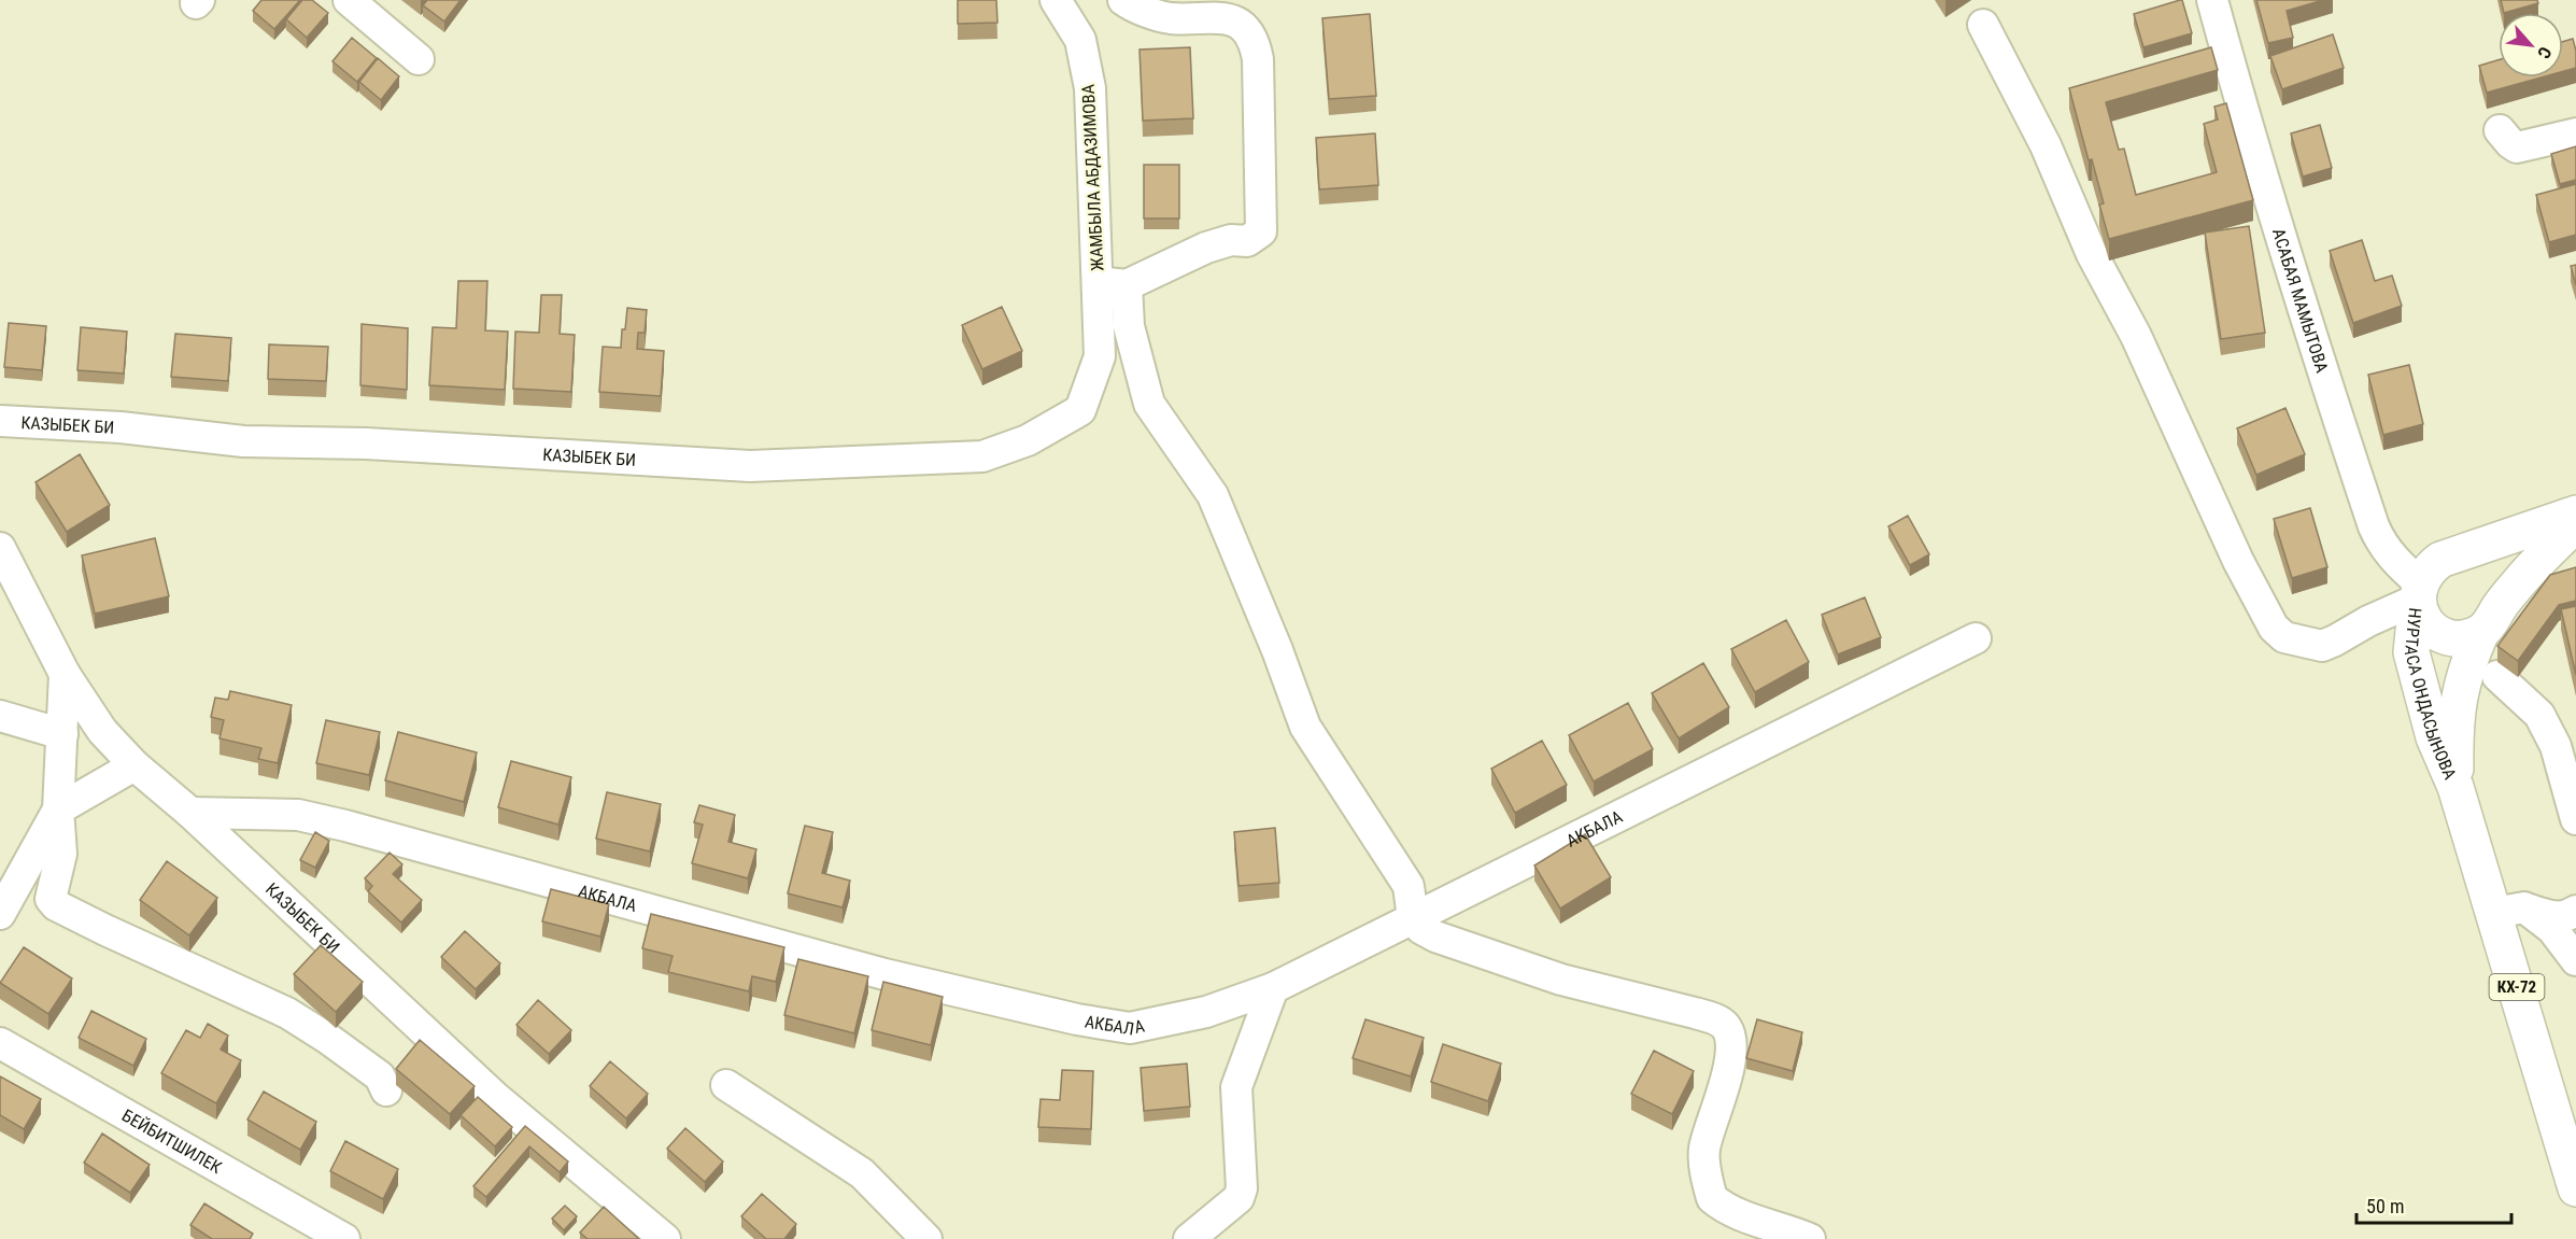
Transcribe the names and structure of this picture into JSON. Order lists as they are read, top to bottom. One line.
{"streets":{"main road":["НУРТАСА ОНДАСЫНОВА","КХ-72"],"street":["ЖАМБЫЛА АБДАЗИМОВА","АСАБАЯ МАМЫТОВА","КАЗЫБЕК БИ","АКБАЛА","БЕЙБИТШИЛЕК"]},"crossings":[["ЖАМБЫЛА АБДАЗИМОВА","КАЗЫБЕК БИ"],["АСАБАЯ МАМЫТОВА","НУРТАСА ОНДАСЫНОВА"],["АСАБАЯ МАМЫТОВА","КХ-72"],["КАЗЫБЕК БИ","АКБАЛА"],["НУРТАСА ОНДАСЫНОВА","КХ-72"]],"scale_bar":"50 m","north":"bottom right"}
